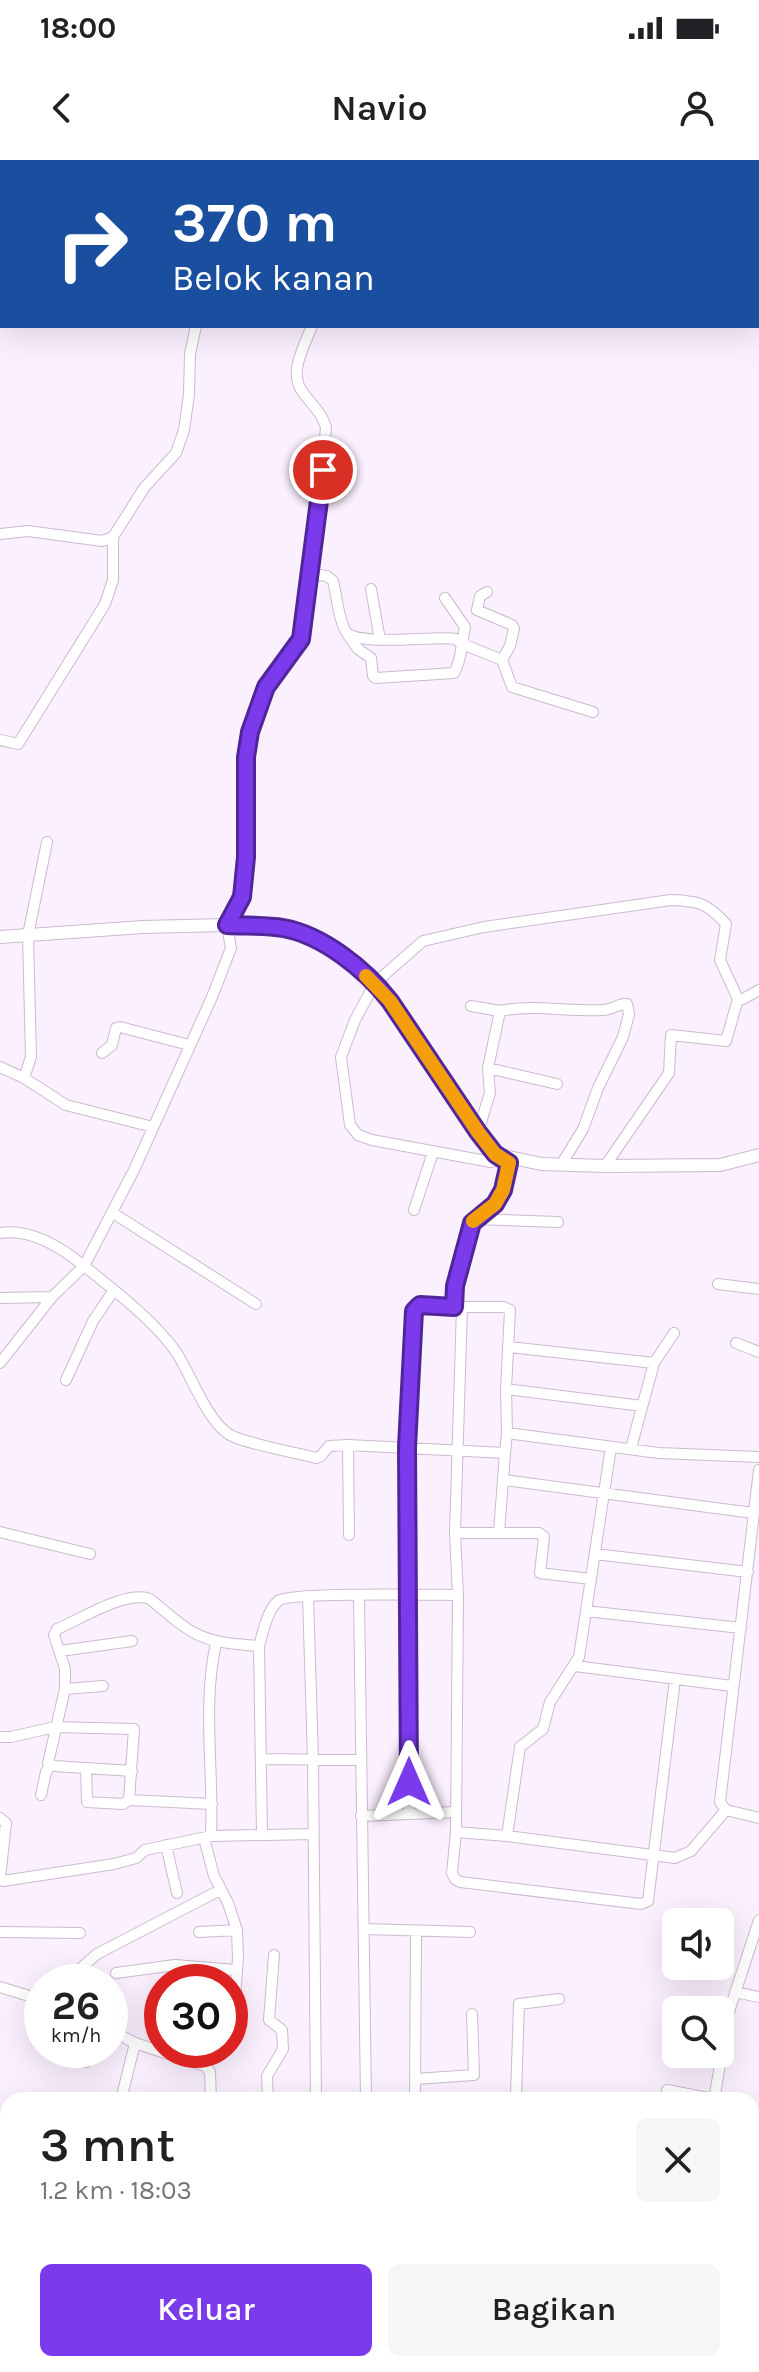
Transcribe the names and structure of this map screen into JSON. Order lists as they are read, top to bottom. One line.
{"page":{"status":"18:00","header":"Navio","turn":["370 m","Belok kanan"],"speed":"26 km/h","limit":"30","heading":["3 mnt","1.2 km · 18:03"],"buttons":["Keluar","Bagikan"]}}
